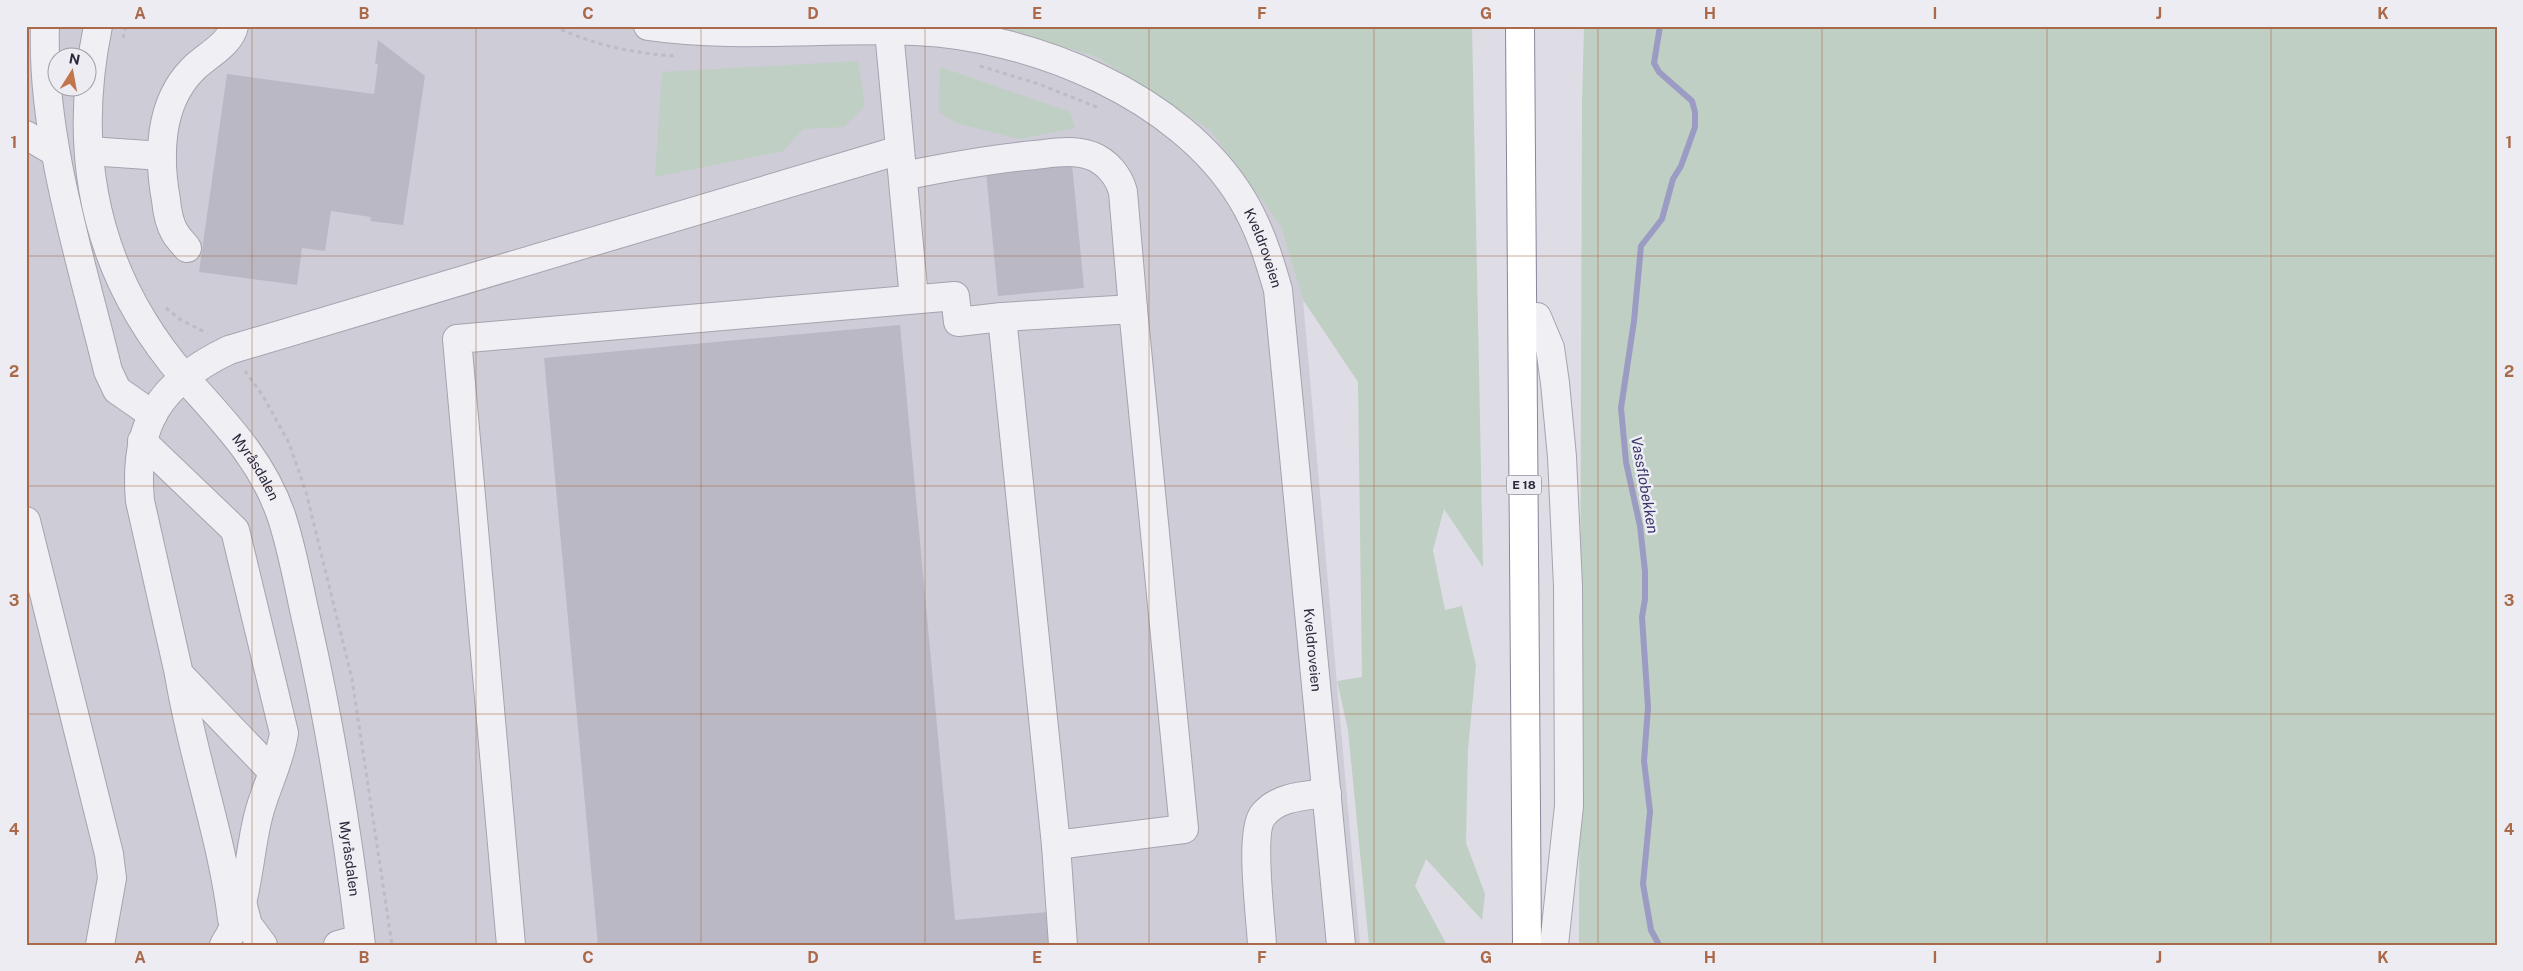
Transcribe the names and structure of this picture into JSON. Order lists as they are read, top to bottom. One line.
{"streets":{"highway":["E 18"],"street":["Kveldroveien","Myråsdalen"]},"water":["Vassflobekken"],"north":"top","grid":{"columns":["A","B","C","D","E","F","G","H","I","J","K"],"rows":["1","2","3","4"]}}
